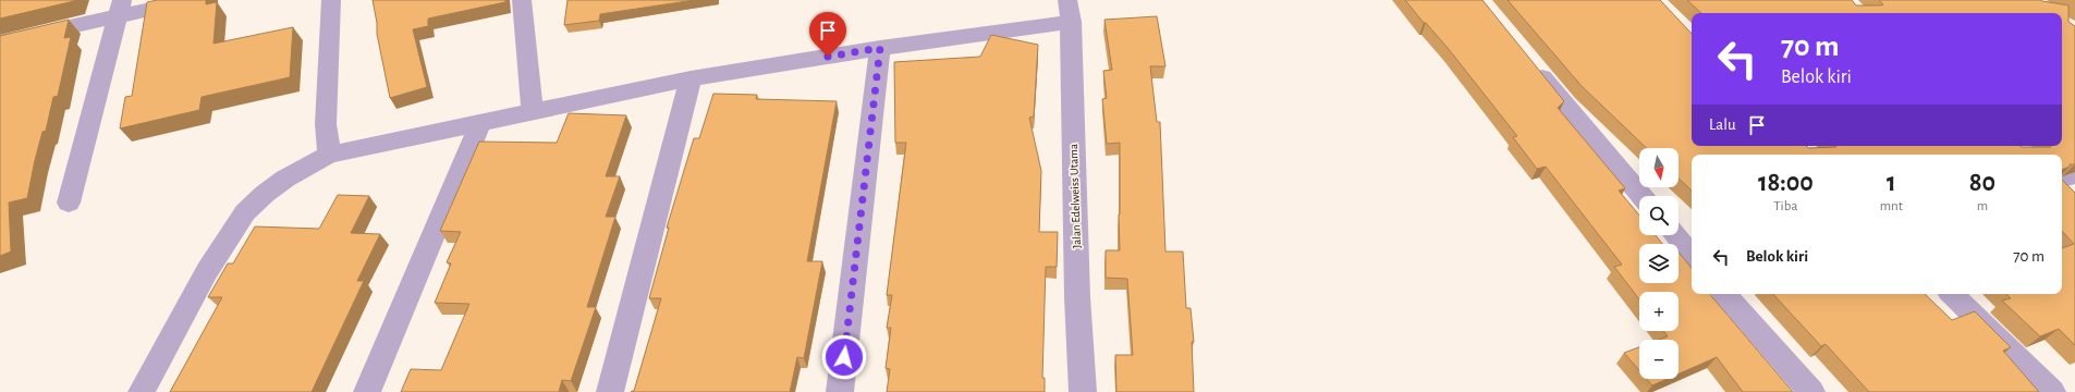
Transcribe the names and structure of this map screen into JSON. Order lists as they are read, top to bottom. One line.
{"streets":{"street":["Jalan Edelweiss Utama"]},"north":"bottom","page":{"turn":["70 m","Belok kiri"],"then":"Lalu","map_buttons":["+","−"],"eta":["18:00","Tiba","1","mnt","80","m"],"list":[{"name":"Belok kiri","value":"70 m"}]}}
